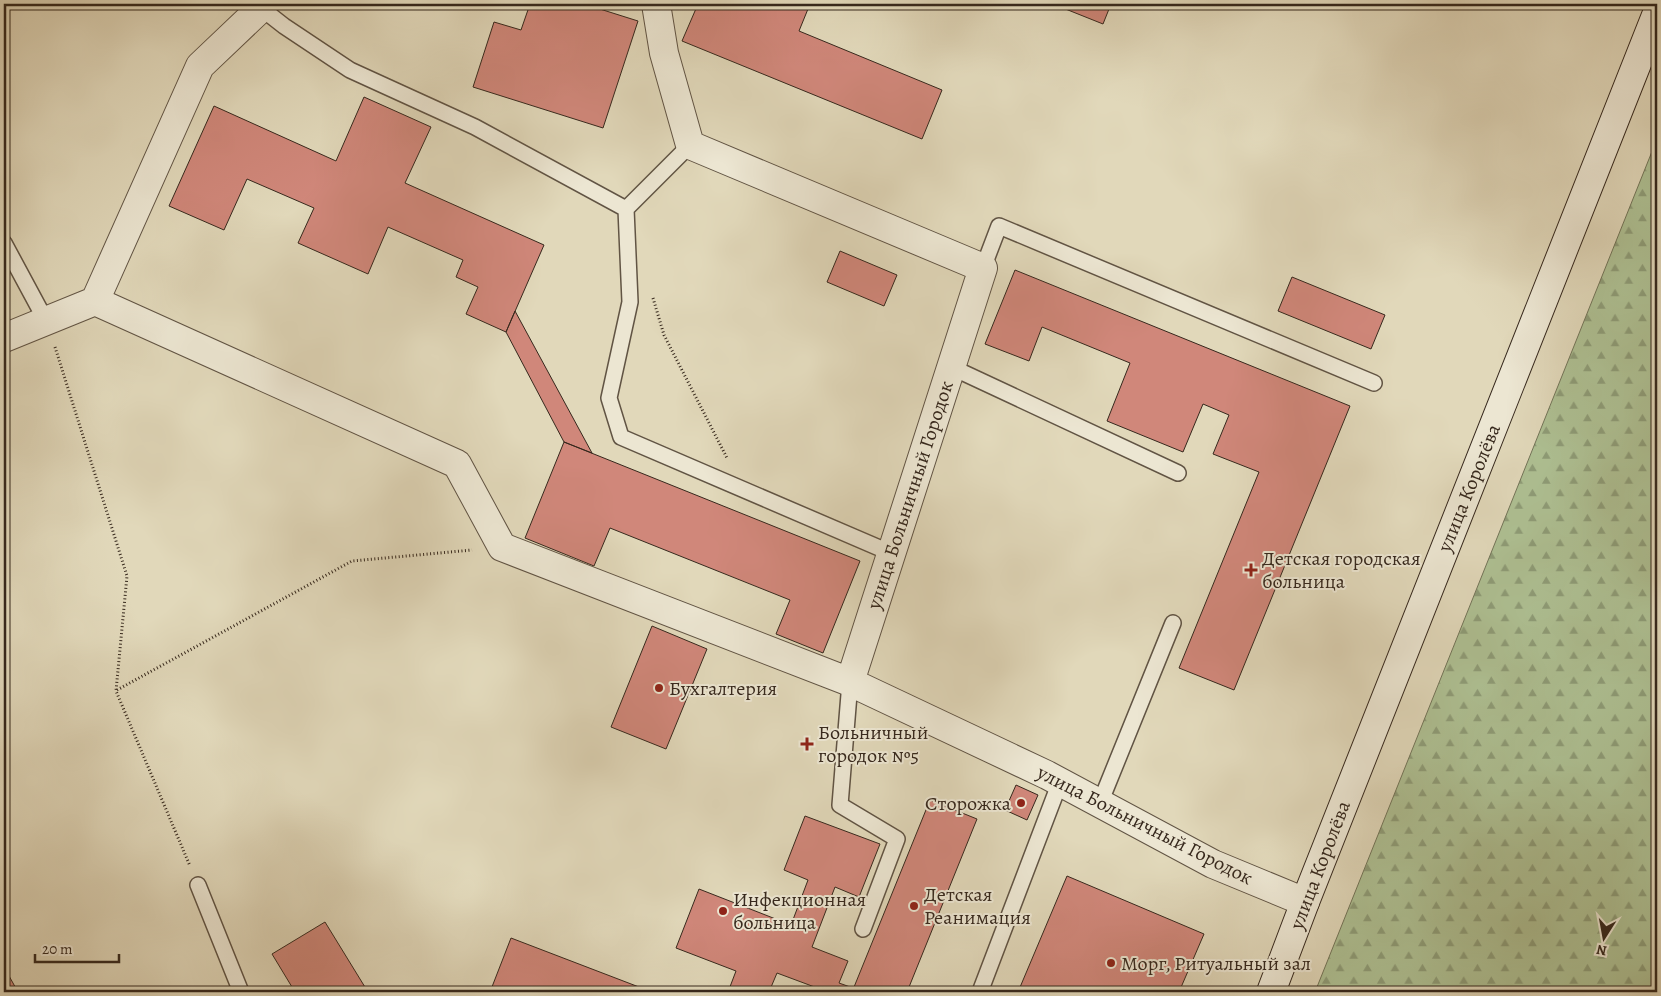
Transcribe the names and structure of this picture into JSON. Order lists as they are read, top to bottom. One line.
{"streets":{"street":["улица Королёва","улица Больничный Городок"]},"crossings":[["улица Королёва","улица Больничный Городок"]],"places":{"health":["Детская городская больница","Больничный городок №5"],"other":["Бухгалтерия","Сторожка","Детская Реанимация","Инфекционная больница","Морг, Ритуальный зал"]},"scale_bar":"20 m","north":"bottom"}
